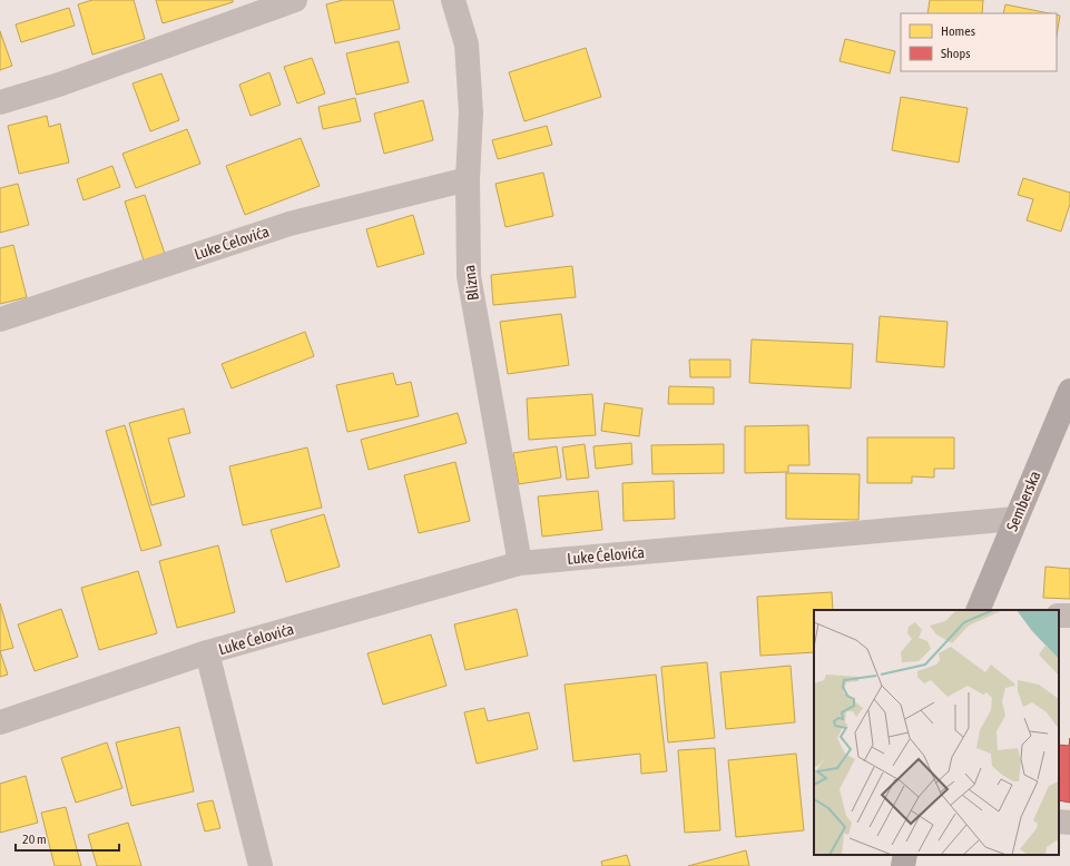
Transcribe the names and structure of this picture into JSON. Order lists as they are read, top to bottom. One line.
{"streets":{"main road":["Semberska"],"street":["Luke Ćelovića","Blizna"]},"crossings":[["Luke Ćelovića","Blizna"],["Luke Ćelovića","Semberska"]],"legend":["Homes","Shops"],"scale_bar":"20 m"}
